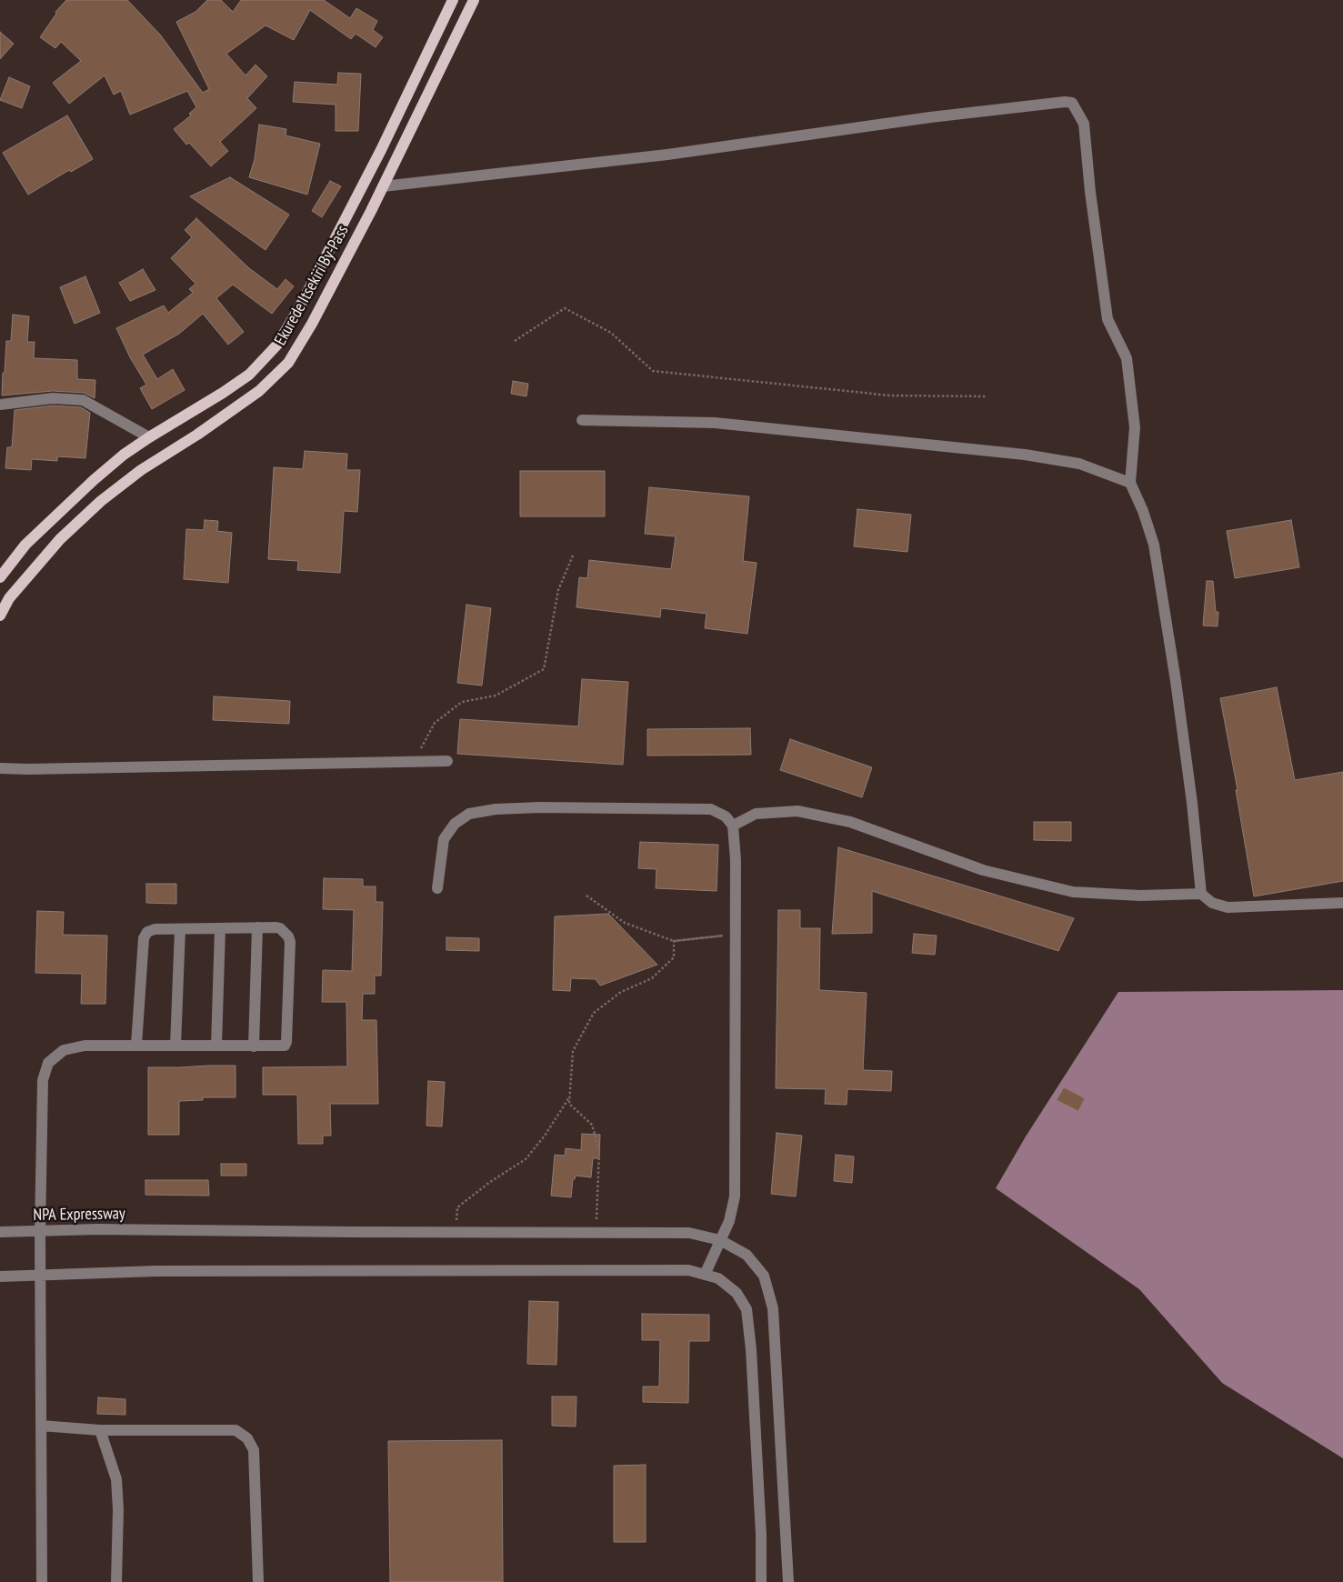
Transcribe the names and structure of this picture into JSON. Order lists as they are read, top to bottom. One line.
{"streets":{"main road":["Ekurede Itsekiri By-Pass"],"street":["NPA Expressway"]}}
